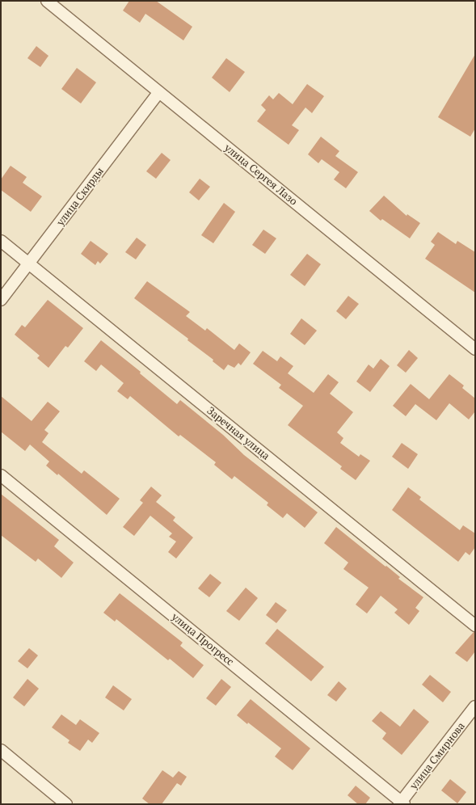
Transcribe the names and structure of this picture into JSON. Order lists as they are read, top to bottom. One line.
{"streets":{"street":["улица Сергея Лазо","улица Скирды","Заречная улица","улица Прогресс","улица Смирнова"]},"crossings":[["улица Сергея Лазо","улица Скирды"],["улица Скирды","Заречная улица"],["улица Прогресс","улица Смирнова"]]}
